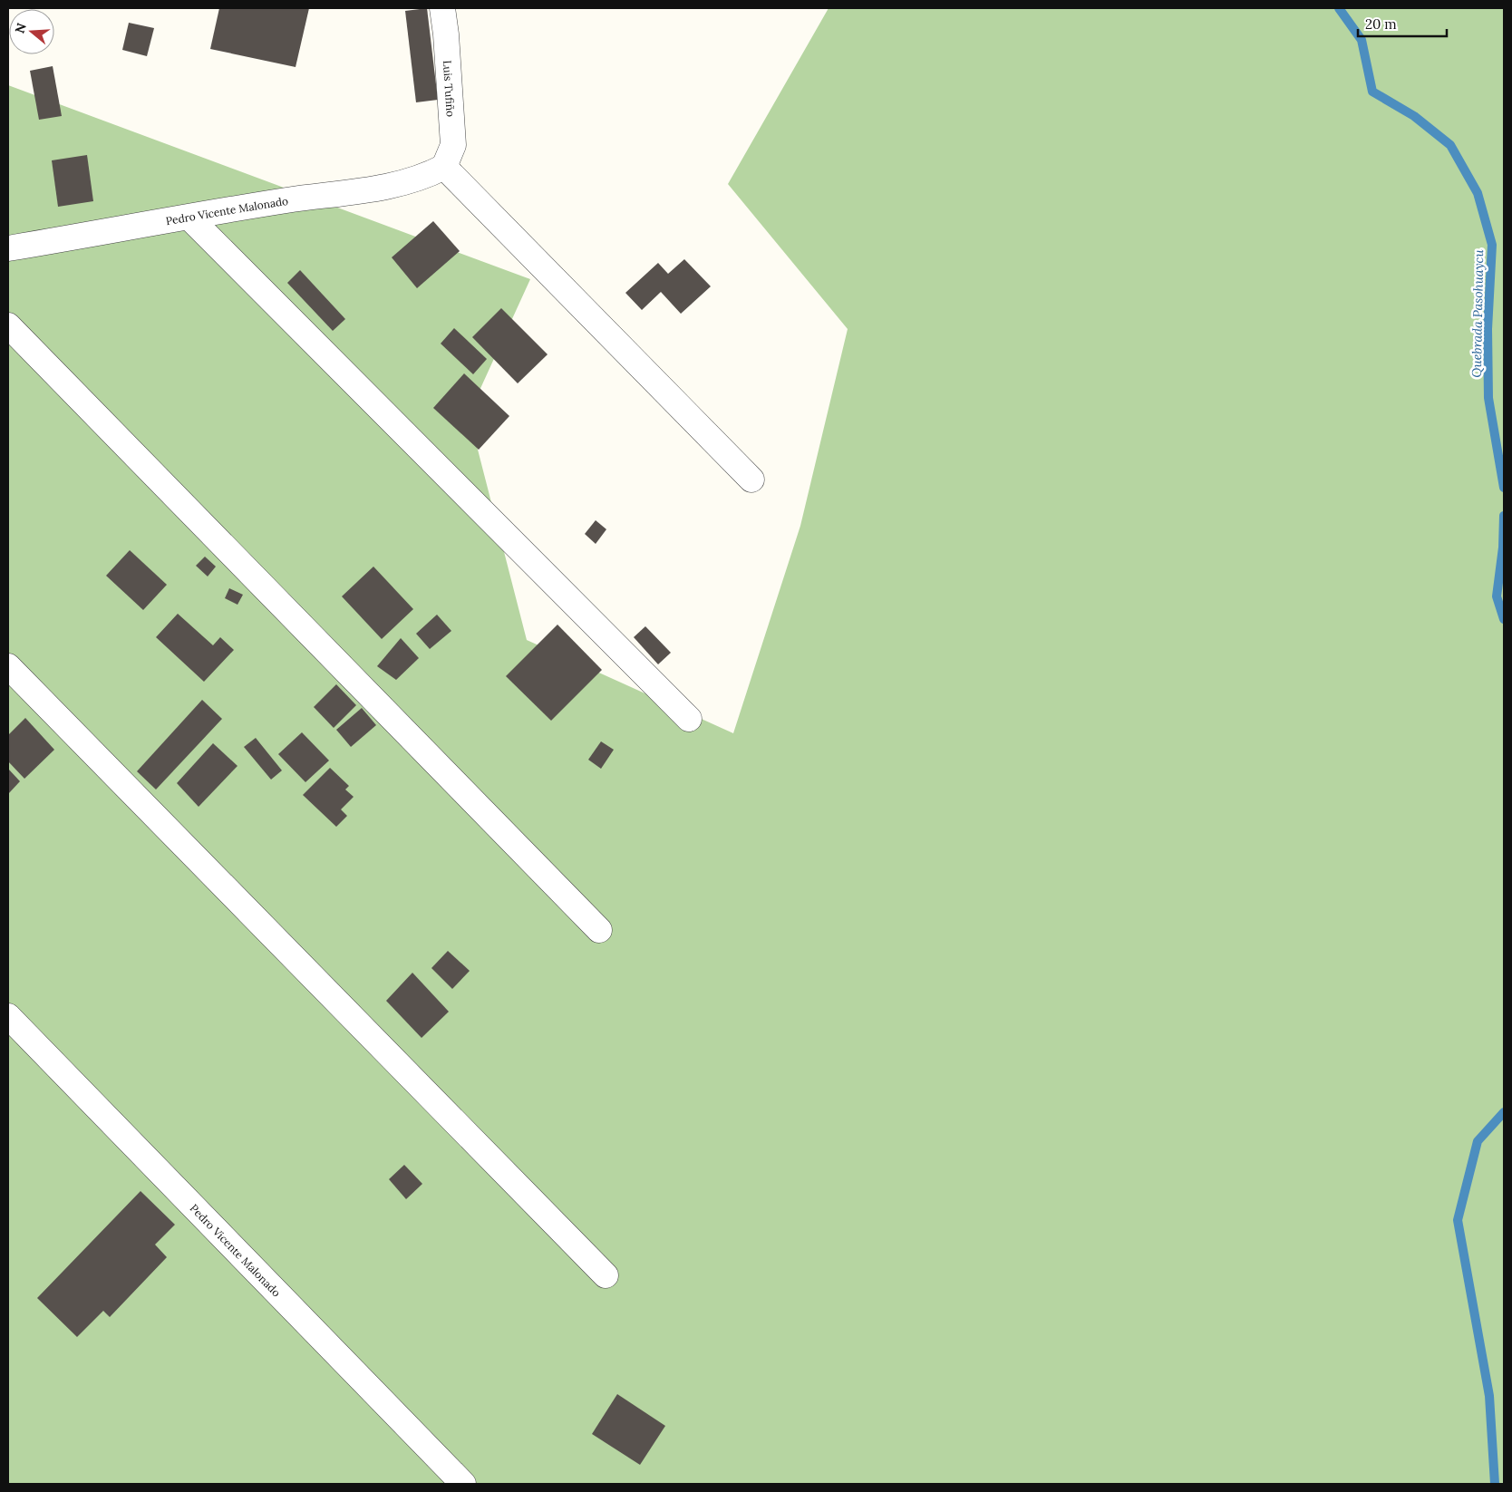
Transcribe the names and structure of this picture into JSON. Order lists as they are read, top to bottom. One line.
{"streets":{"street":["Luis Tufiño","Pedro Vicente Malonado"]},"crossings":[["Luis Tufiño","Pedro Vicente Malonado"]],"water":["Quebrada Pasohuaycu"],"scale_bar":"20 m","north":"left"}
